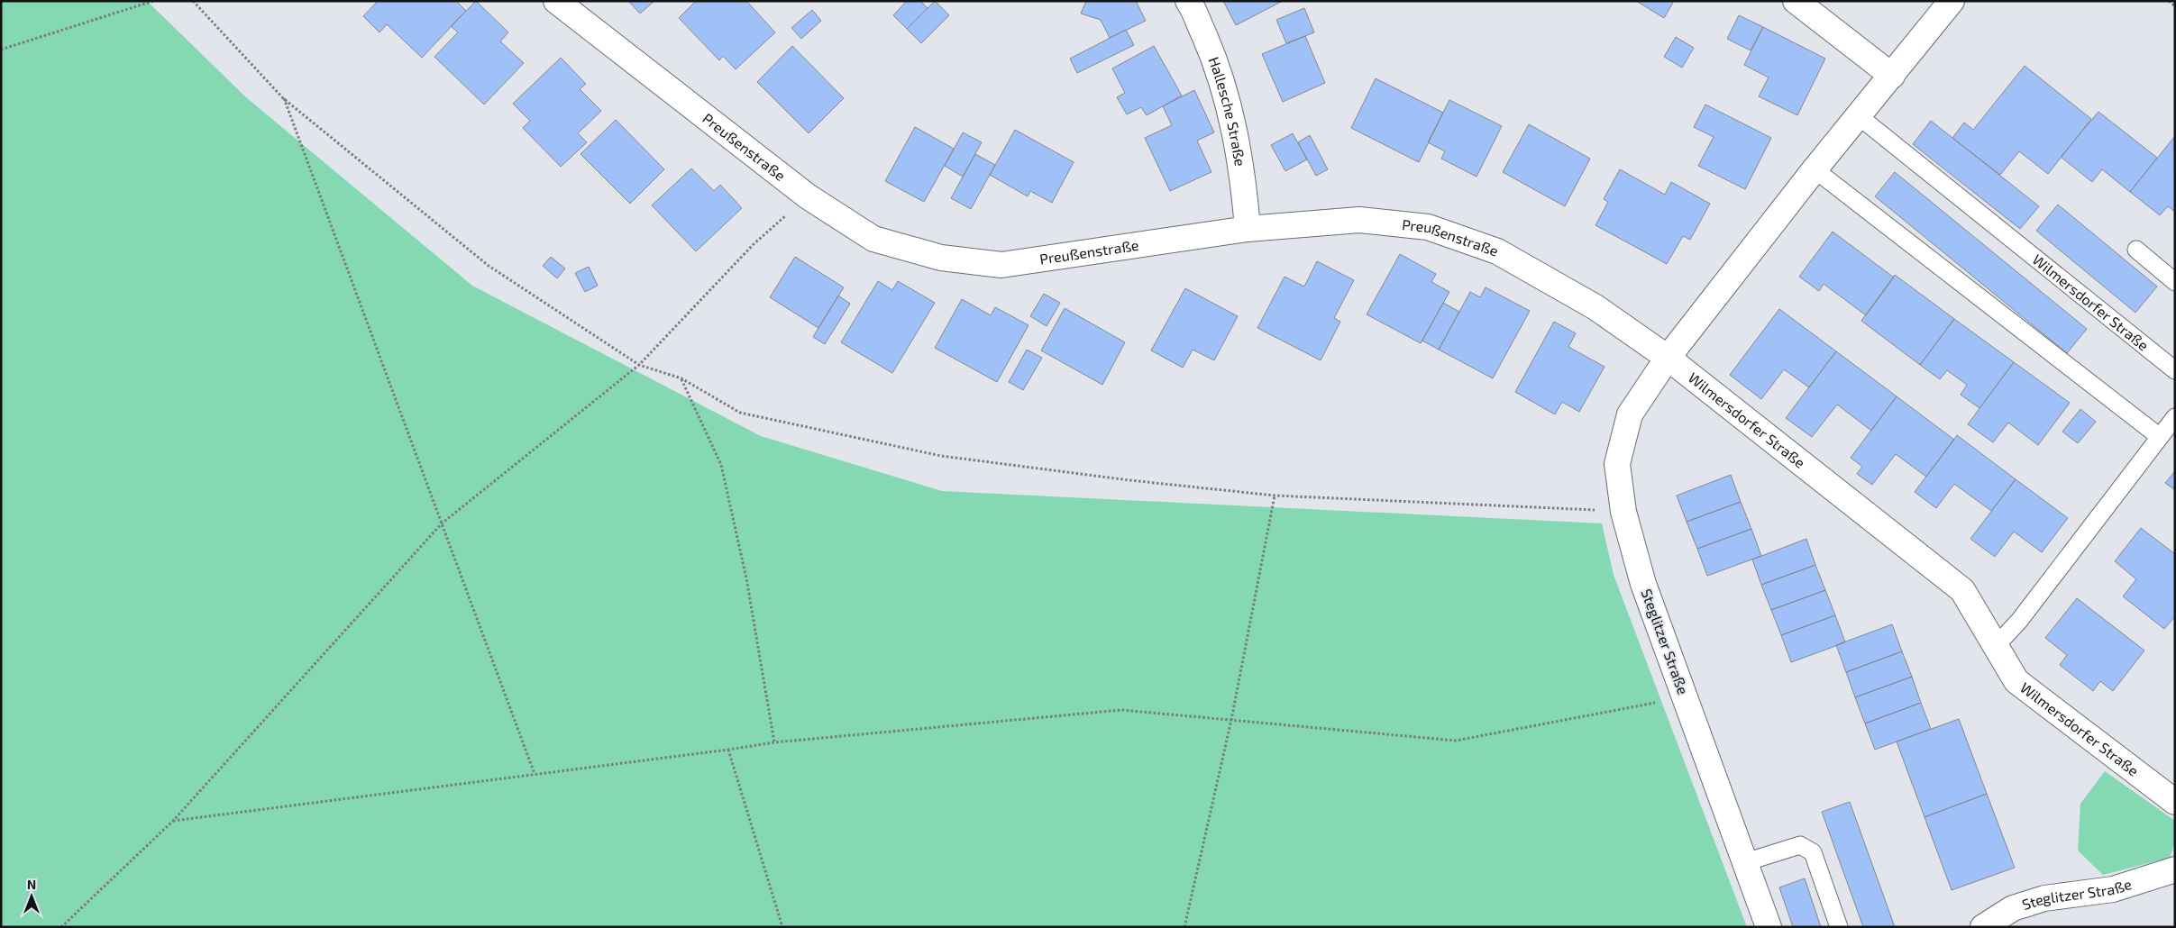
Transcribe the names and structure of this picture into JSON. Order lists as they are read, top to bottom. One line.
{"streets":{"street":["Hallesche Straße","Preußenstraße","Wilmersdorfer Straße","Steglitzer Straße"]},"crossings":[["Hallesche Straße","Preußenstraße"],["Preußenstraße","Wilmersdorfer Straße"],["Preußenstraße","Steglitzer Straße"],["Wilmersdorfer Straße","Steglitzer Straße"]],"north":"top"}
